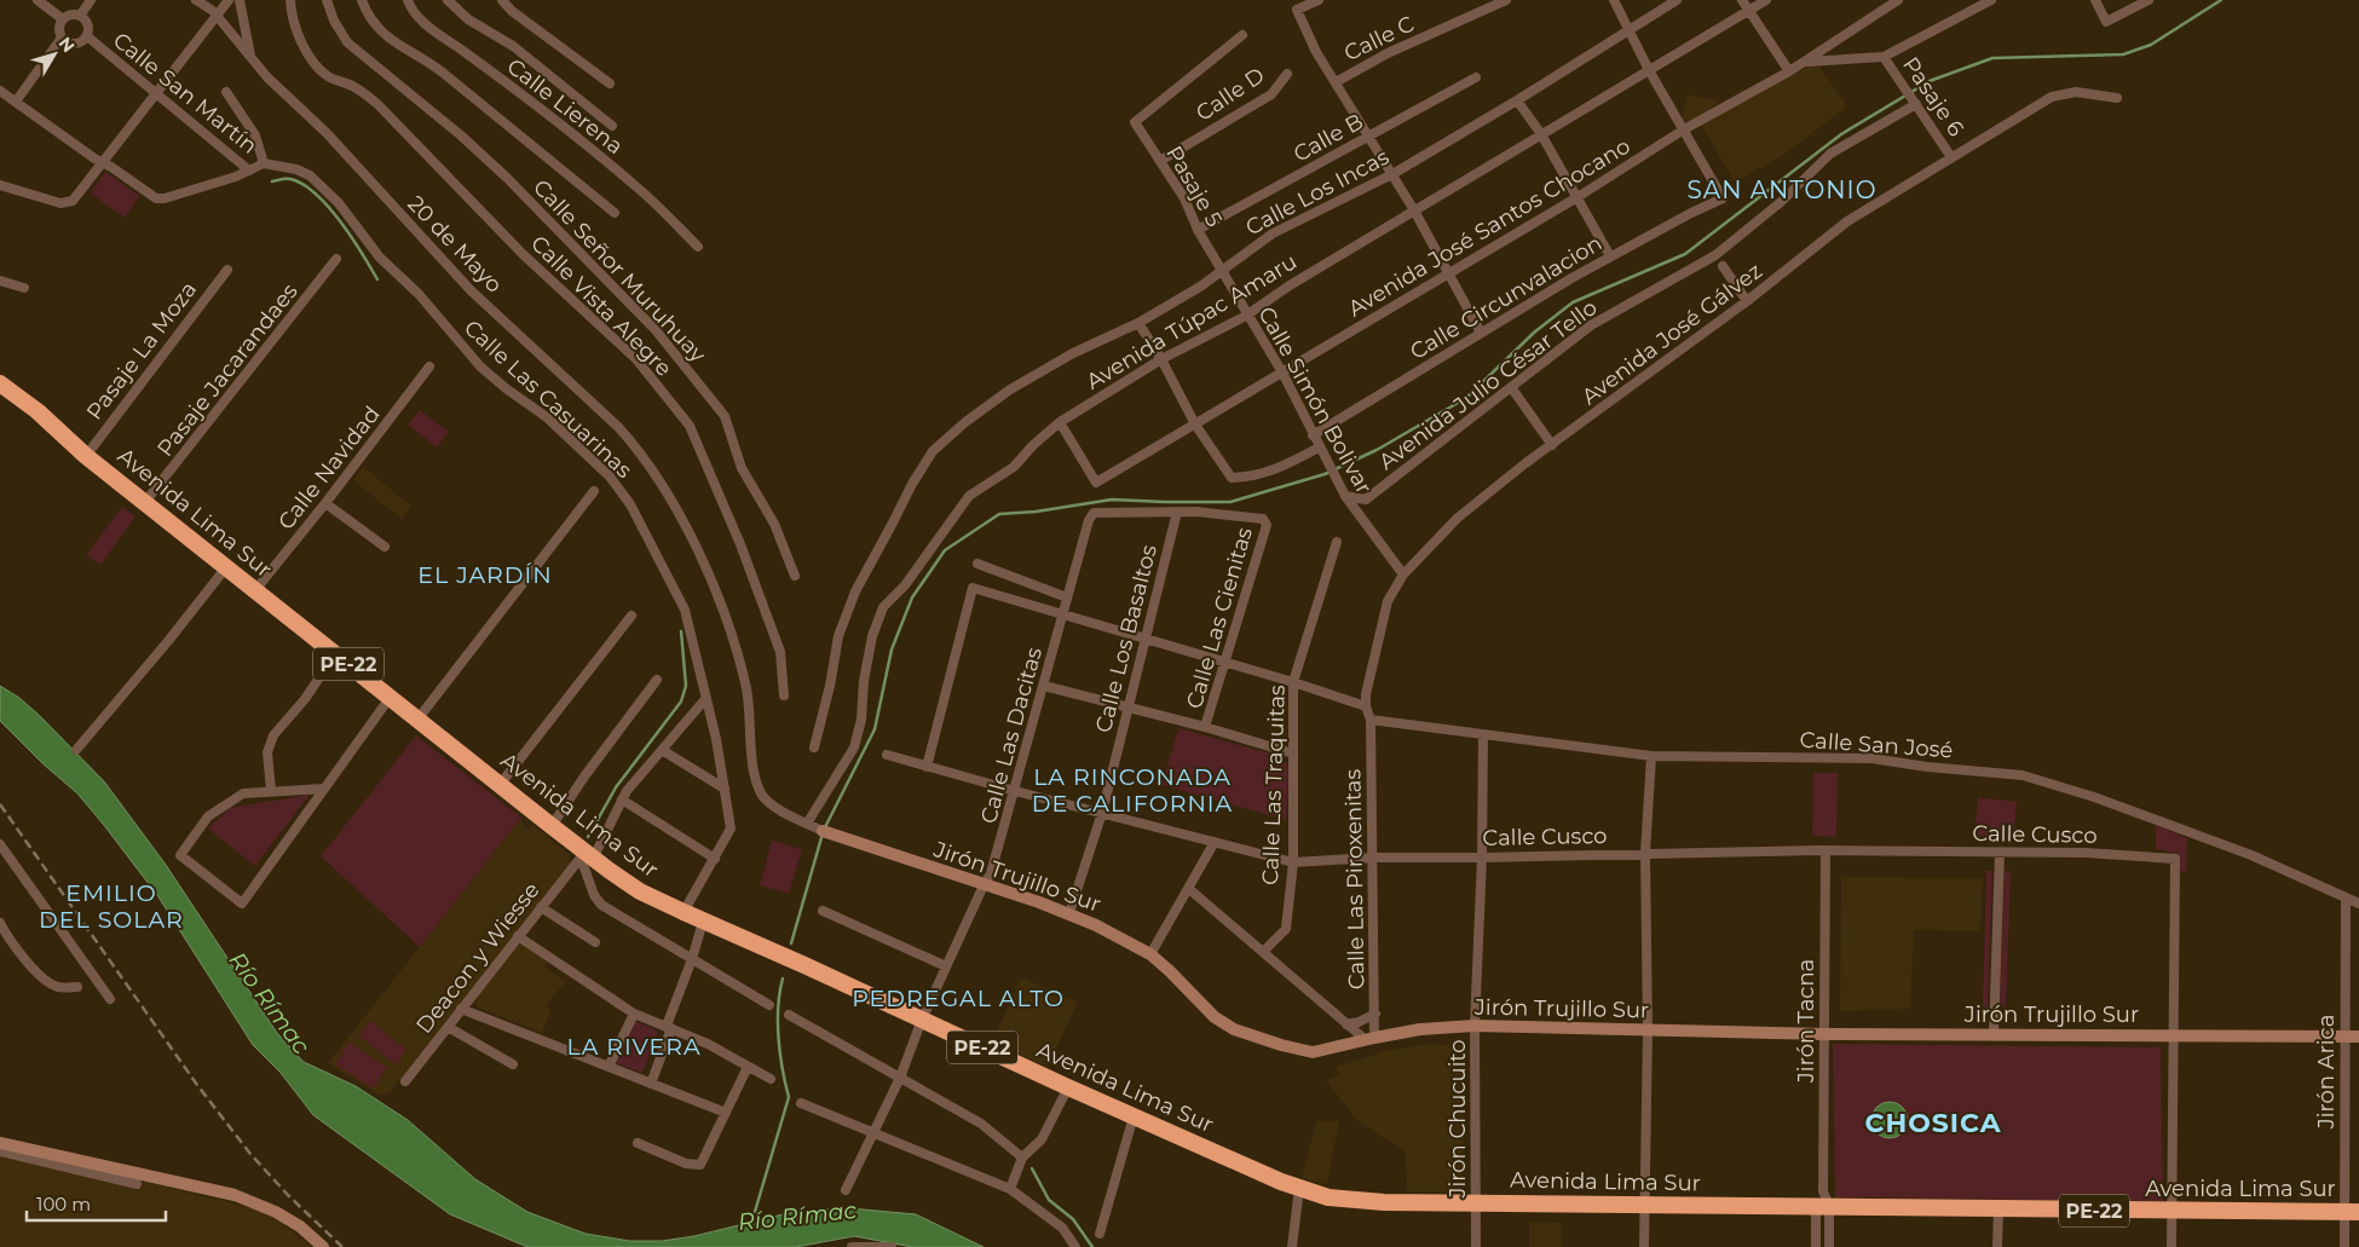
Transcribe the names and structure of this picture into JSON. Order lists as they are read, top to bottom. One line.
{"streets":{"highway":["Avenida Lima Sur","PE-22"],"street":["Calle C","Calle San Martín","Calle D","Pasaje 6","Calle Lierena","Calle B","Pasaje 5","Calle Los Incas","Avenida José Santos Chocano","20 de Mayo","Calle Señor Muruhuay","Calle Circunvalacion","Calle Vista Alegre","Avenida Túpac Amaru","Avenida José Gálvez","Pasaje La Moza","Pasaje Jacarandaes","Avenida Julio César Tello","Calle Las Casuarinas","Calle Simón Bolivar","Calle Navidad","Calle Las Cienitas","Calle Los Basaltos","Calle Las Dacitas","Calle San José","Calle Las Traquitas","Calle Cusco","Jirón Trujillo Sur","Calle Las Piroxenitas","Deacon y Wiesse","Jirón Tacna","Jirón Arica","Jirón Chucuito"]},"crossings":[["Calle San Martín","Calle Las Casuarinas"],["Calle D","Pasaje 5"],["Pasaje 6","Avenida José Gálvez"],["Pasaje 6","Avenida Julio César Tello"],["Calle B","Pasaje 5"],["Pasaje 5","Calle Los Incas"],["Pasaje 5","Calle Simón Bolivar"],["Calle Los Incas","Calle Simón Bolivar"],["Avenida José Santos Chocano","Calle Circunvalacion"],["Avenida José Santos Chocano","Avenida Túpac Amaru"],["Avenida José Santos Chocano","Calle Simón Bolivar"],["20 de Mayo","Avenida Túpac Amaru"],["20 de Mayo","Jirón Trujillo Sur"],["Calle Circunvalacion","Calle Simón Bolivar"],["Avenida Túpac Amaru","Calle Simón Bolivar"],["Avenida José Gálvez","Calle Simón Bolivar"],["Avenida José Gálvez","Calle San José"],["Avenida José Gálvez","Calle Las Piroxenitas"],["Pasaje La Moza","Avenida Lima Sur"],["Pasaje Jacarandaes","Avenida Lima Sur"],["Avenida Julio César Tello","Calle Simón Bolivar"],["Calle Las Casuarinas","Avenida Lima Sur"],["Calle Navidad","Avenida Lima Sur"],["Avenida Lima Sur","Calle Las Dacitas"],["Avenida Lima Sur","Deacon y Wiesse"],["Avenida Lima Sur","Jirón Tacna"],["Avenida Lima Sur","Jirón Arica"],["Avenida Lima Sur","Jirón Chucuito"],["Calle Las Cienitas","Calle Los Basaltos"],["Calle Las Cienitas","Calle Las Dacitas"],["Calle Los Basaltos","Calle Las Dacitas"],["Calle Los Basaltos","Calle Cusco"],["Calle Los Basaltos","Jirón Trujillo Sur"],["Calle Las Dacitas","Calle Cusco"],["Calle Las Dacitas","Jirón Trujillo Sur"],["Calle San José","Calle Las Piroxenitas"],["Calle San José","Jirón Arica"],["Calle San José","Jirón Chucuito"],["Calle Las Traquitas","Calle Cusco"],["Calle Cusco","Jirón Trujillo Sur"],["Calle Cusco","Calle Las Piroxenitas"],["Calle Cusco","Jirón Tacna"],["Calle Cusco","Jirón Chucuito"],["Jirón Trujillo Sur","Calle Las Piroxenitas"],["Jirón Trujillo Sur","Jirón Tacna"],["Jirón Trujillo Sur","Jirón Arica"],["Jirón Trujillo Sur","Jirón Chucuito"]],"districts":["SAN ANTONIO","EL JARDÍN","LA RINCONADA DE CALIFORNIA","EMILIO DEL SOLAR","PEDREGAL ALTO","LA RIVERA","CHOSICA"],"water":["Río Rímac"],"scale_bar":"100 m","north":"top right"}
